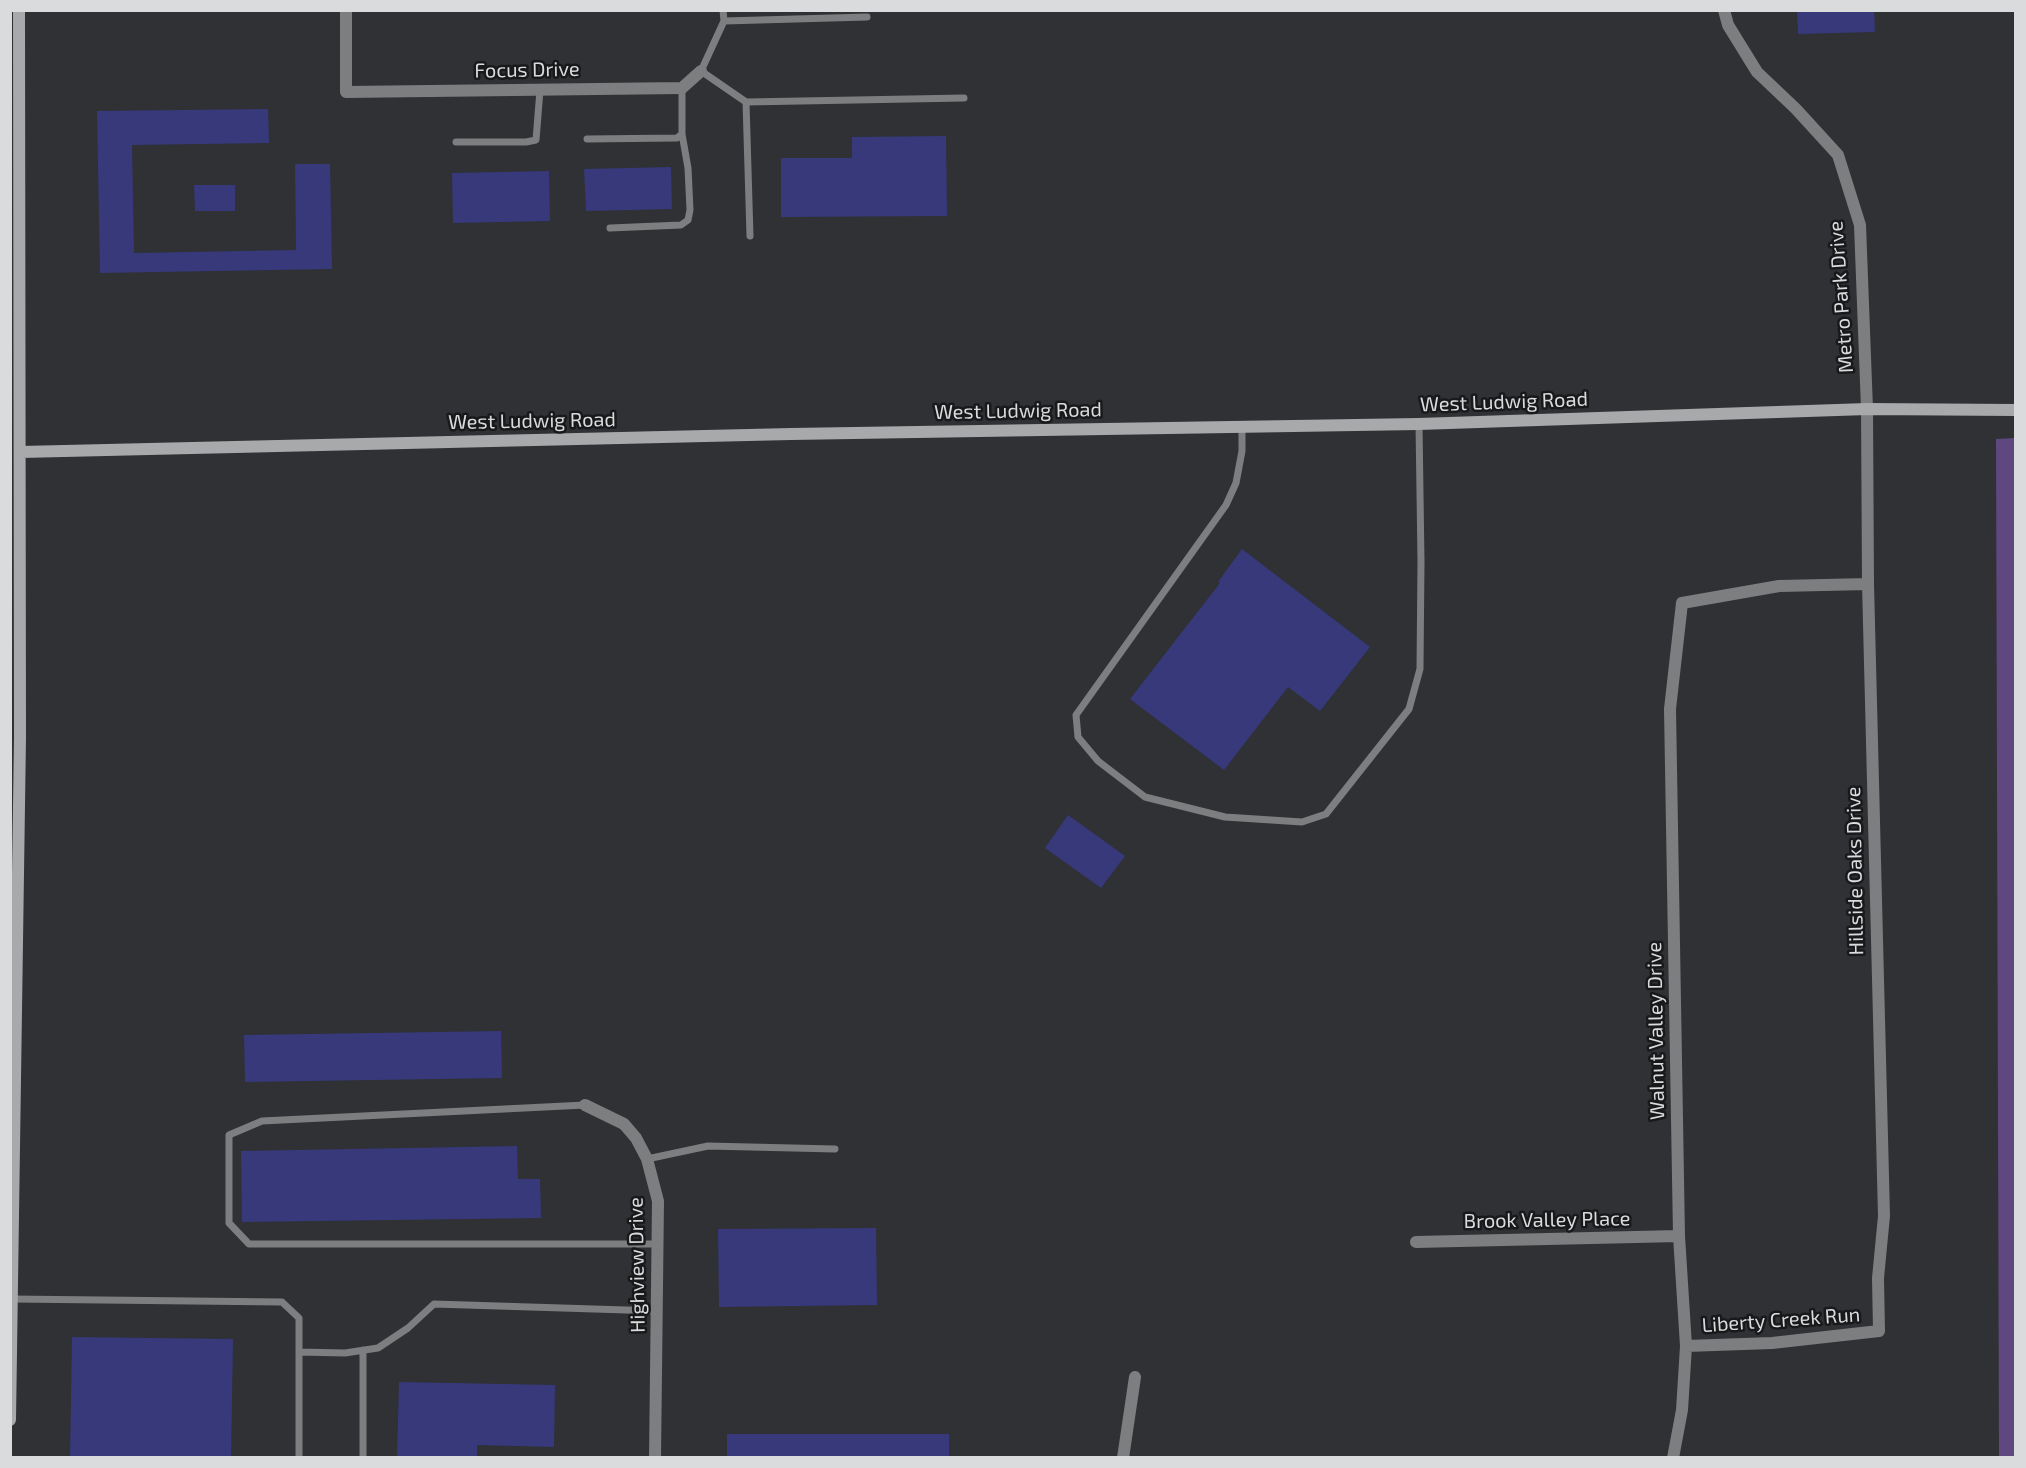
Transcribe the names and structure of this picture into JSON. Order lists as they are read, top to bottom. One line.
{"streets":{"main road":["West Ludwig Road"],"street":["Focus Drive","Metro Park Drive","Hillside Oaks Drive","Walnut Valley Drive","Brook Valley Place","Highview Drive","Liberty Creek Run"]},"crossings":[["Metro Park Drive","West Ludwig Road"],["Metro Park Drive","Hillside Oaks Drive"],["West Ludwig Road","Hillside Oaks Drive"],["Hillside Oaks Drive","Walnut Valley Drive"],["Hillside Oaks Drive","Liberty Creek Run"],["Walnut Valley Drive","Brook Valley Place"],["Walnut Valley Drive","Liberty Creek Run"]]}
